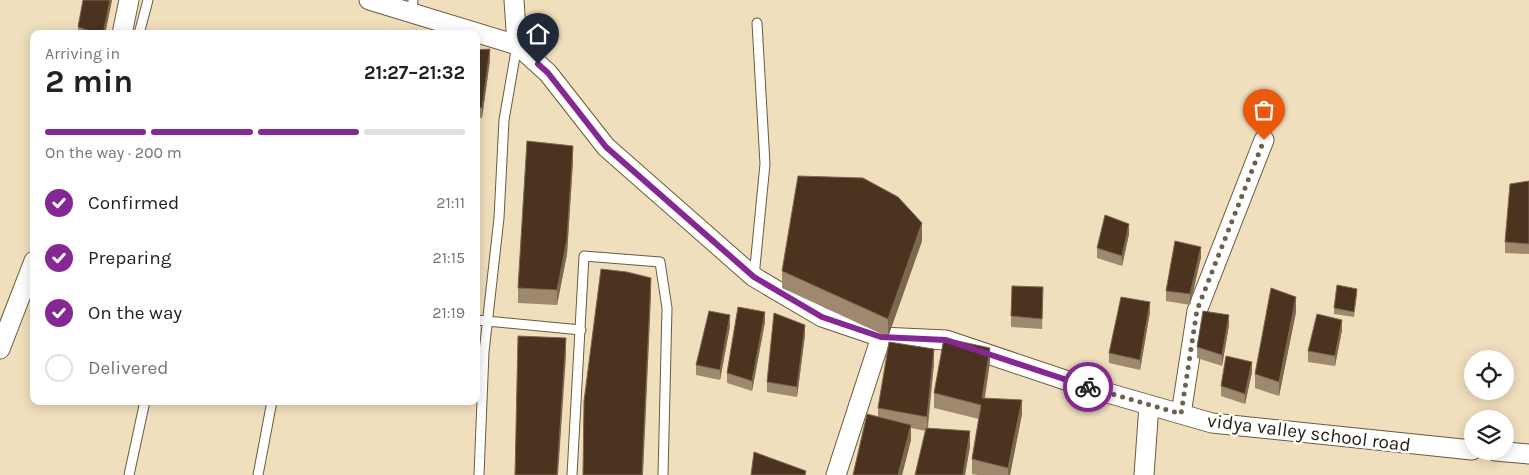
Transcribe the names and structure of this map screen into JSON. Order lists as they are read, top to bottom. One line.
{"streets":{"street":["vidya valley school road"]},"page":{"heading":["2 min","Arriving in","21:27–21:32"],"bar":"On the way · 200 m","list":[["Confirmed","21:11"],["Preparing","21:15"],["On the way","21:19"],"Delivered"]}}
